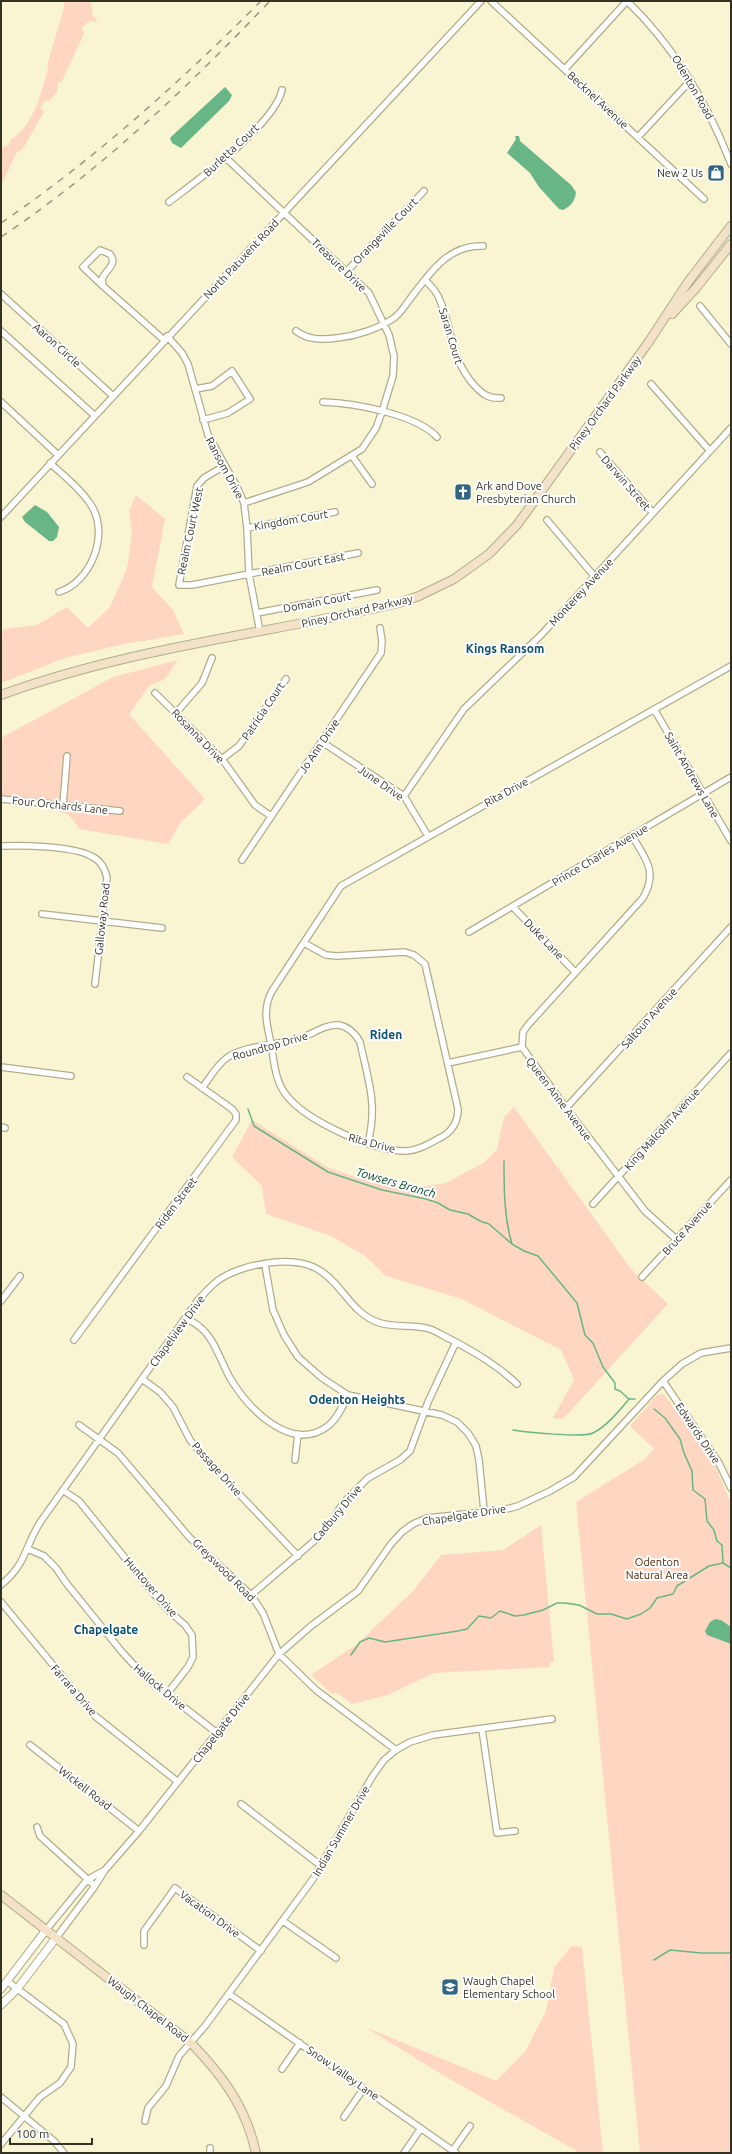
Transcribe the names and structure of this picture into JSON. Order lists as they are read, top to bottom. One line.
{"streets":{"main road":["Piney Orchard Parkway","Waugh Chapel Road"],"street":["Odenton Road","Becknel Avenue","Burletta Court","Orangeville Court","North Patuxent Road","Treasure Drive","Saran Court","Aaron Circle","Ransom Drive","Darwin Street","Kingdom Court","Realm Court West","Realm Court East","Monterey Avenue","Domain Court","Patricia Court","Rosanna Drive","Jo Ann Drive","Saint Andrews Lane","June Drive","Rita Drive","Four Orchards Lane","Prince Charles Avenue","Galloway Road","Duke Lane","Saltoun Avenue","Roundtop Drive","Queen Anne Avenue","King Malcolm Avenue","Riden Street","Bruce Avenue","Chapelview Drive","Edwards Drive","Passage Drive","Cadbury Drive","Chapelgate Drive","Greyswood Road","Huntover Drive","Hallock Drive","Farrara Drive","Wickell Road","Indian Summer Drive","Vacation Drive","Snow Valley Lane"]},"crossings":[["Burletta Court","Treasure Drive"],["Orangeville Court","Treasure Drive"],["North Patuxent Road","Treasure Drive"],["North Patuxent Road","Aaron Circle"],["North Patuxent Road","Ransom Drive"],["Treasure Drive","Ransom Drive"],["Piney Orchard Parkway","Ransom Drive"],["Ransom Drive","Kingdom Court"],["Ransom Drive","Realm Court West"],["Ransom Drive","Realm Court East"],["Ransom Drive","Domain Court"],["Darwin Street","Monterey Avenue"],["Realm Court West","Realm Court East"],["Monterey Avenue","June Drive"],["Patricia Court","Rosanna Drive"],["Rosanna Drive","Jo Ann Drive"],["Jo Ann Drive","June Drive"],["Saint Andrews Lane","Rita Drive"],["Saint Andrews Lane","Prince Charles Avenue"],["June Drive","Rita Drive"],["Rita Drive","Roundtop Drive"],["Prince Charles Avenue","Duke Lane"],["Prince Charles Avenue","Queen Anne Avenue"],["Duke Lane","Queen Anne Avenue"],["Saltoun Avenue","Queen Anne Avenue"],["Roundtop Drive","Riden Street"],["Queen Anne Avenue","King Malcolm Avenue"],["Queen Anne Avenue","Bruce Avenue"],["Chapelview Drive","Passage Drive"],["Chapelview Drive","Cadbury Drive"],["Chapelview Drive","Greyswood Road"],["Chapelview Drive","Huntover Drive"],["Chapelview Drive","Hallock Drive"],["Edwards Drive","Chapelgate Drive"],["Passage Drive","Cadbury Drive"],["Cadbury Drive","Greyswood Road"],["Chapelgate Drive","Greyswood Road"],["Chapelgate Drive","Hallock Drive"],["Chapelgate Drive","Farrara Drive"],["Chapelgate Drive","Wickell Road"],["Chapelgate Drive","Waugh Chapel Road"],["Greyswood Road","Indian Summer Drive"],["Huntover Drive","Hallock Drive"],["Indian Summer Drive","Vacation Drive"],["Indian Summer Drive","Waugh Chapel Road"],["Indian Summer Drive","Snow Valley Lane"]],"districts":["Kings Ransom","Riden","Odenton Heights","Chapelgate"],"water":["Towsers Branch"],"parks":["Odenton Natural Area"],"places":{"shop":["New 2 Us"],"church":["Ark and Dove Presbyterian Church"],"school or university":["Waugh Chapel Elementary School"]},"scale_bar":"100 m"}
